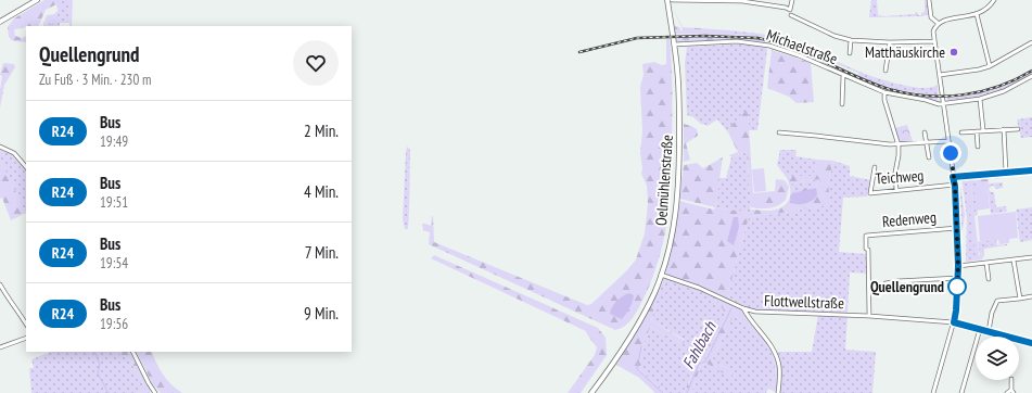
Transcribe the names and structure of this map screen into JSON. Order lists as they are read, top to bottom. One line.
{"streets":{"street":["Michaelstraße","Teichweg","Oelmühlenstraße","Redenweg","Flottwellstraße"]},"crossings":[["Michaelstraße","Oelmühlenstraße"],["Oelmühlenstraße","Flottwellstraße"],["Redenweg","Flottwellstraße"]],"water":["Fahlbach"],"places":["Matthäuskirche","Quellengrund"],"lines":["bus line R24"],"page":{"heading":["Quellengrund","Zu Fuß · 3 Min. · 230 m"],"list":[{"mark":"R24","name":"Bus","note":"19:49","value":"2 Min."},{"mark":"R24","name":"Bus","note":"19:51","value":"4 Min."},{"mark":"R24","name":"Bus","note":"19:54","value":"7 Min."},{"mark":"R24","name":"Bus","note":"19:56","value":"9 Min."}]}}
